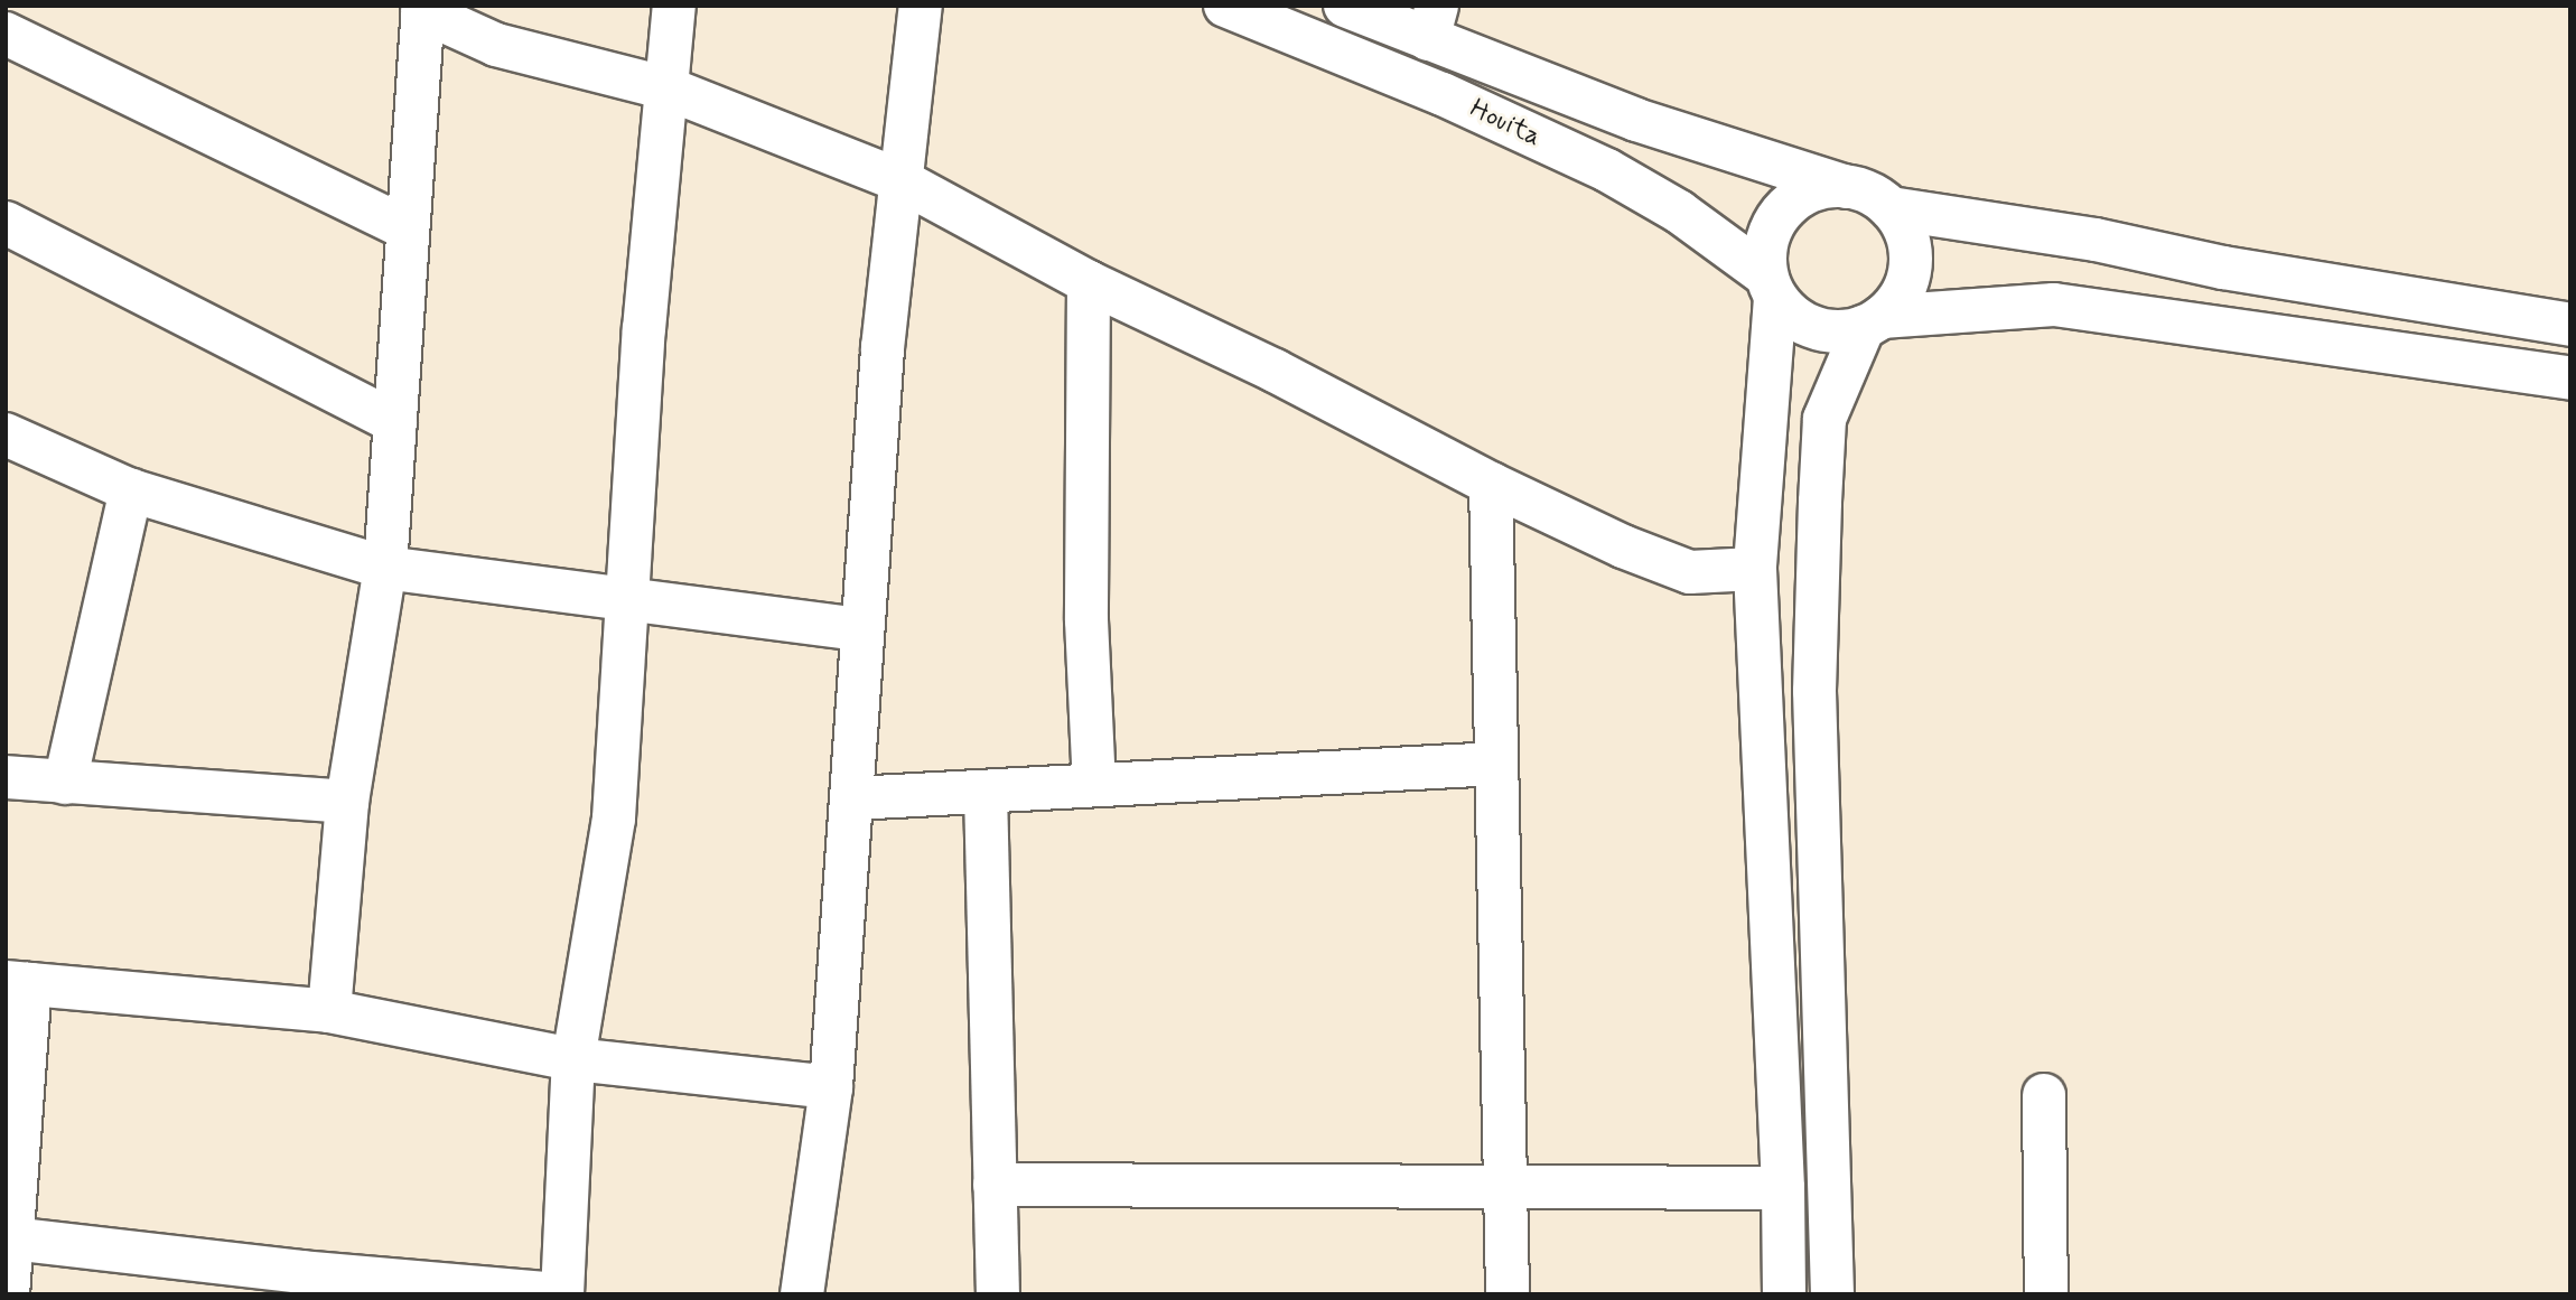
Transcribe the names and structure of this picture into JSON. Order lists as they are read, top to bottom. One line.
{"streets":{"street":["Houita"]}}
